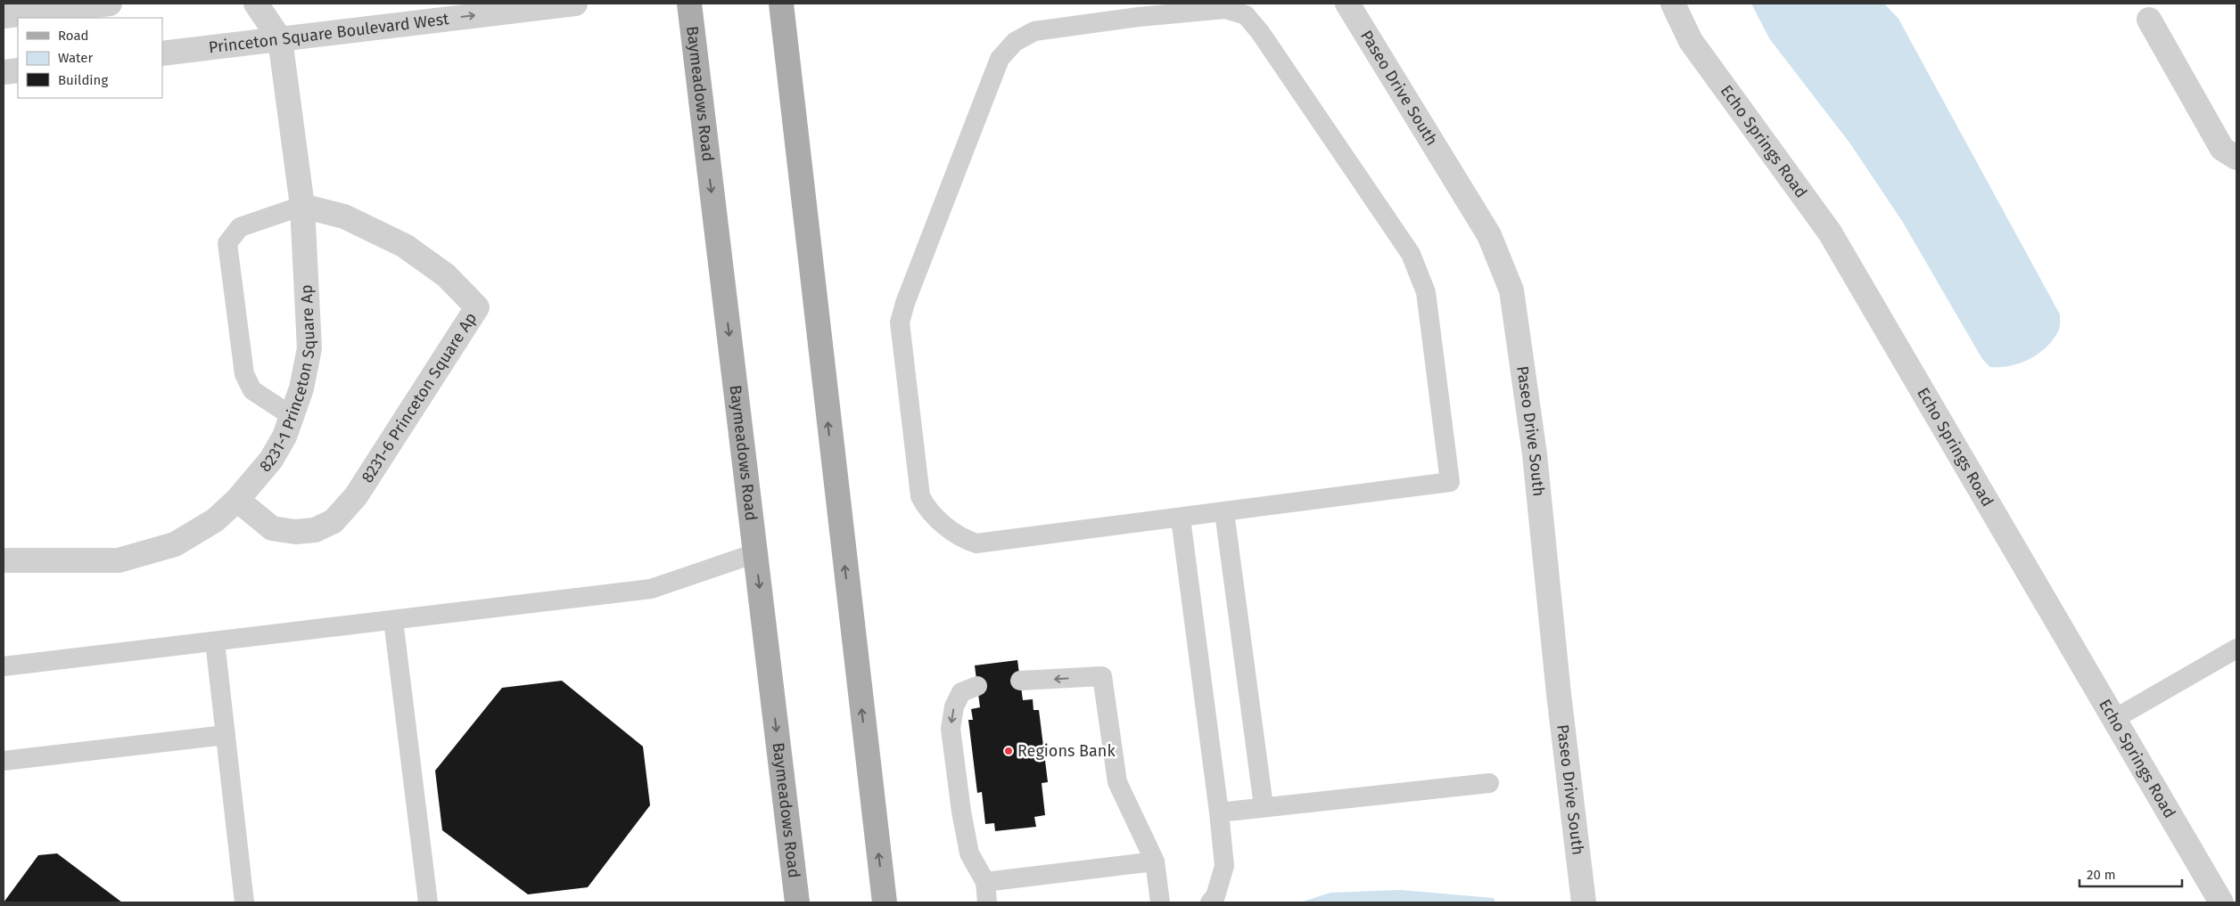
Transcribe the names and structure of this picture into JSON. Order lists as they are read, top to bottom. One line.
{"streets":{"main road":["Baymeadows Road"],"street":["Princeton Square Boulevard West","Paseo Drive South","Echo Springs Road","8231-1 Princeton Square Ap","8231-6 Princeton Square Ap"]},"crossings":[["Princeton Square Boulevard West","8231-1 Princeton Square Ap"],["8231-1 Princeton Square Ap","8231-6 Princeton Square Ap"]],"one_way":["Princeton Square Boulevard West"],"places":["Regions Bank"],"legend":["Road","Water","Building"],"scale_bar":"20 m"}
